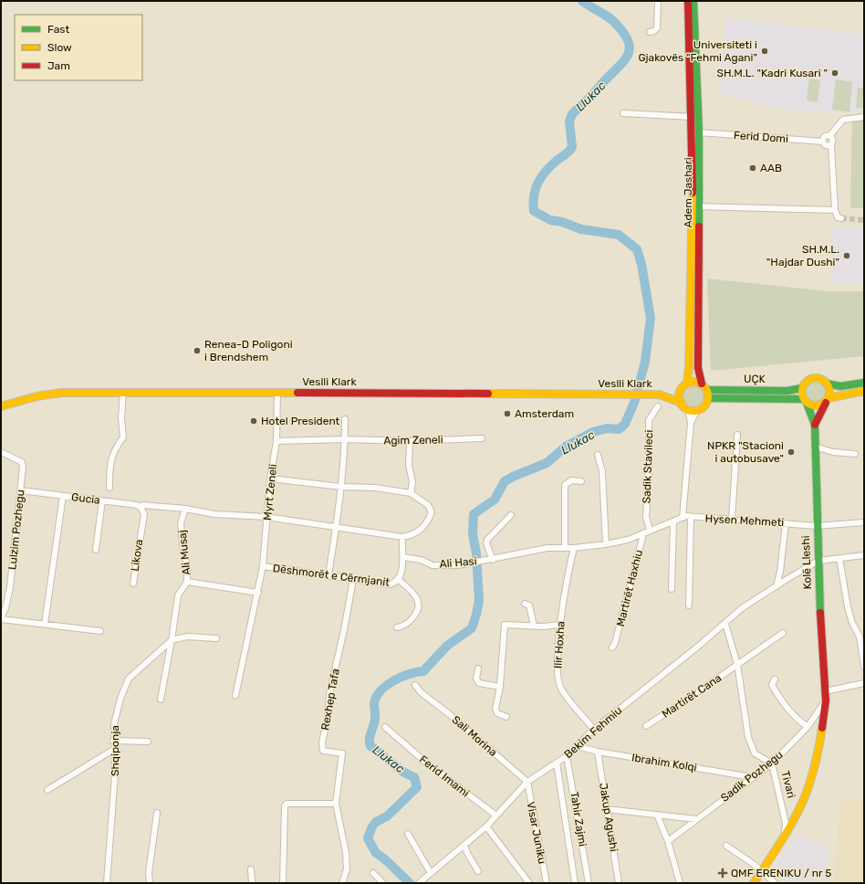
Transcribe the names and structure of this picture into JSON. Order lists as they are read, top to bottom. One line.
{"streets":{"main road":["Adem Jashari","UÇK","Veslli Klark","Kolë Lleshi","Tivari"],"street":["Ferid Domi","Agim Zeneli","Sadik Stavileci","Myrt Zeneli","Gucia","Hysen Mehmeti","Lulzim Pozhegu","Ali Musaj","Likova","Ali Hasi","Dëshmorët e Cërmjanit","Martirët Haxhiu","Ilir Hoxha","Martirët Cana","Rexhep Tafa","Bekim Fehmiu","Sali Morina","Shqiponja","Ibrahim Kolqi","Ferid Imami","Sadik Pozhegu","Jakup Agushi","Tahir Zajmi","Visar Juniku"]},"crossings":[["Ferid Domi","Adem Jashari"],["Adem Jashari","UÇK"],["Adem Jashari","Veslli Klark"],["UÇK","Veslli Klark"],["Veslli Klark","Myrt Zeneli"],["Agim Zeneli","Myrt Zeneli"],["Sadik Stavileci","Hysen Mehmeti"],["Myrt Zeneli","Dëshmorët e Cërmjanit"],["Gucia","Lulzim Pozhegu"],["Gucia","Likova"],["Hysen Mehmeti","Ali Hasi"],["Hysen Mehmeti","Kolë Lleshi"],["Hysen Mehmeti","Martirët Haxhiu"],["Hysen Mehmeti","Ilir Hoxha"],["Ali Hasi","Dëshmorët e Cërmjanit"],["Kolë Lleshi","Bekim Fehmiu"],["Kolë Lleshi","Sadik Pozhegu"],["Kolë Lleshi","Tivari"],["Dëshmorët e Cërmjanit","Rexhep Tafa"],["Ilir Hoxha","Bekim Fehmiu"],["Martirët Cana","Tivari"],["Bekim Fehmiu","Sali Morina"],["Bekim Fehmiu","Ibrahim Kolqi"],["Bekim Fehmiu","Ferid Imami"],["Bekim Fehmiu","Tivari"],["Bekim Fehmiu","Tahir Zajmi"],["Bekim Fehmiu","Visar Juniku"],["Sali Morina","Visar Juniku"],["Ibrahim Kolqi","Sadik Pozhegu"],["Ibrahim Kolqi","Jakup Agushi"],["Sadik Pozhegu","Tivari"]],"water":["Llukac"],"places":{"other":["Universiteti i Gjakovës \"Fehmi Agani\"","SH.M.L. \"Kadri Kusari \"","AAB","SH.M.L. \"Hajdar Dushi\"","Renea-D Poligoni i Brendshem","Amsterdam","Hotel President","NPKR \"Stacioni i autobusave\""],"health":["QMF ERENIKU / nr 5"]},"legend":["Fast","Slow","Jam"]}
